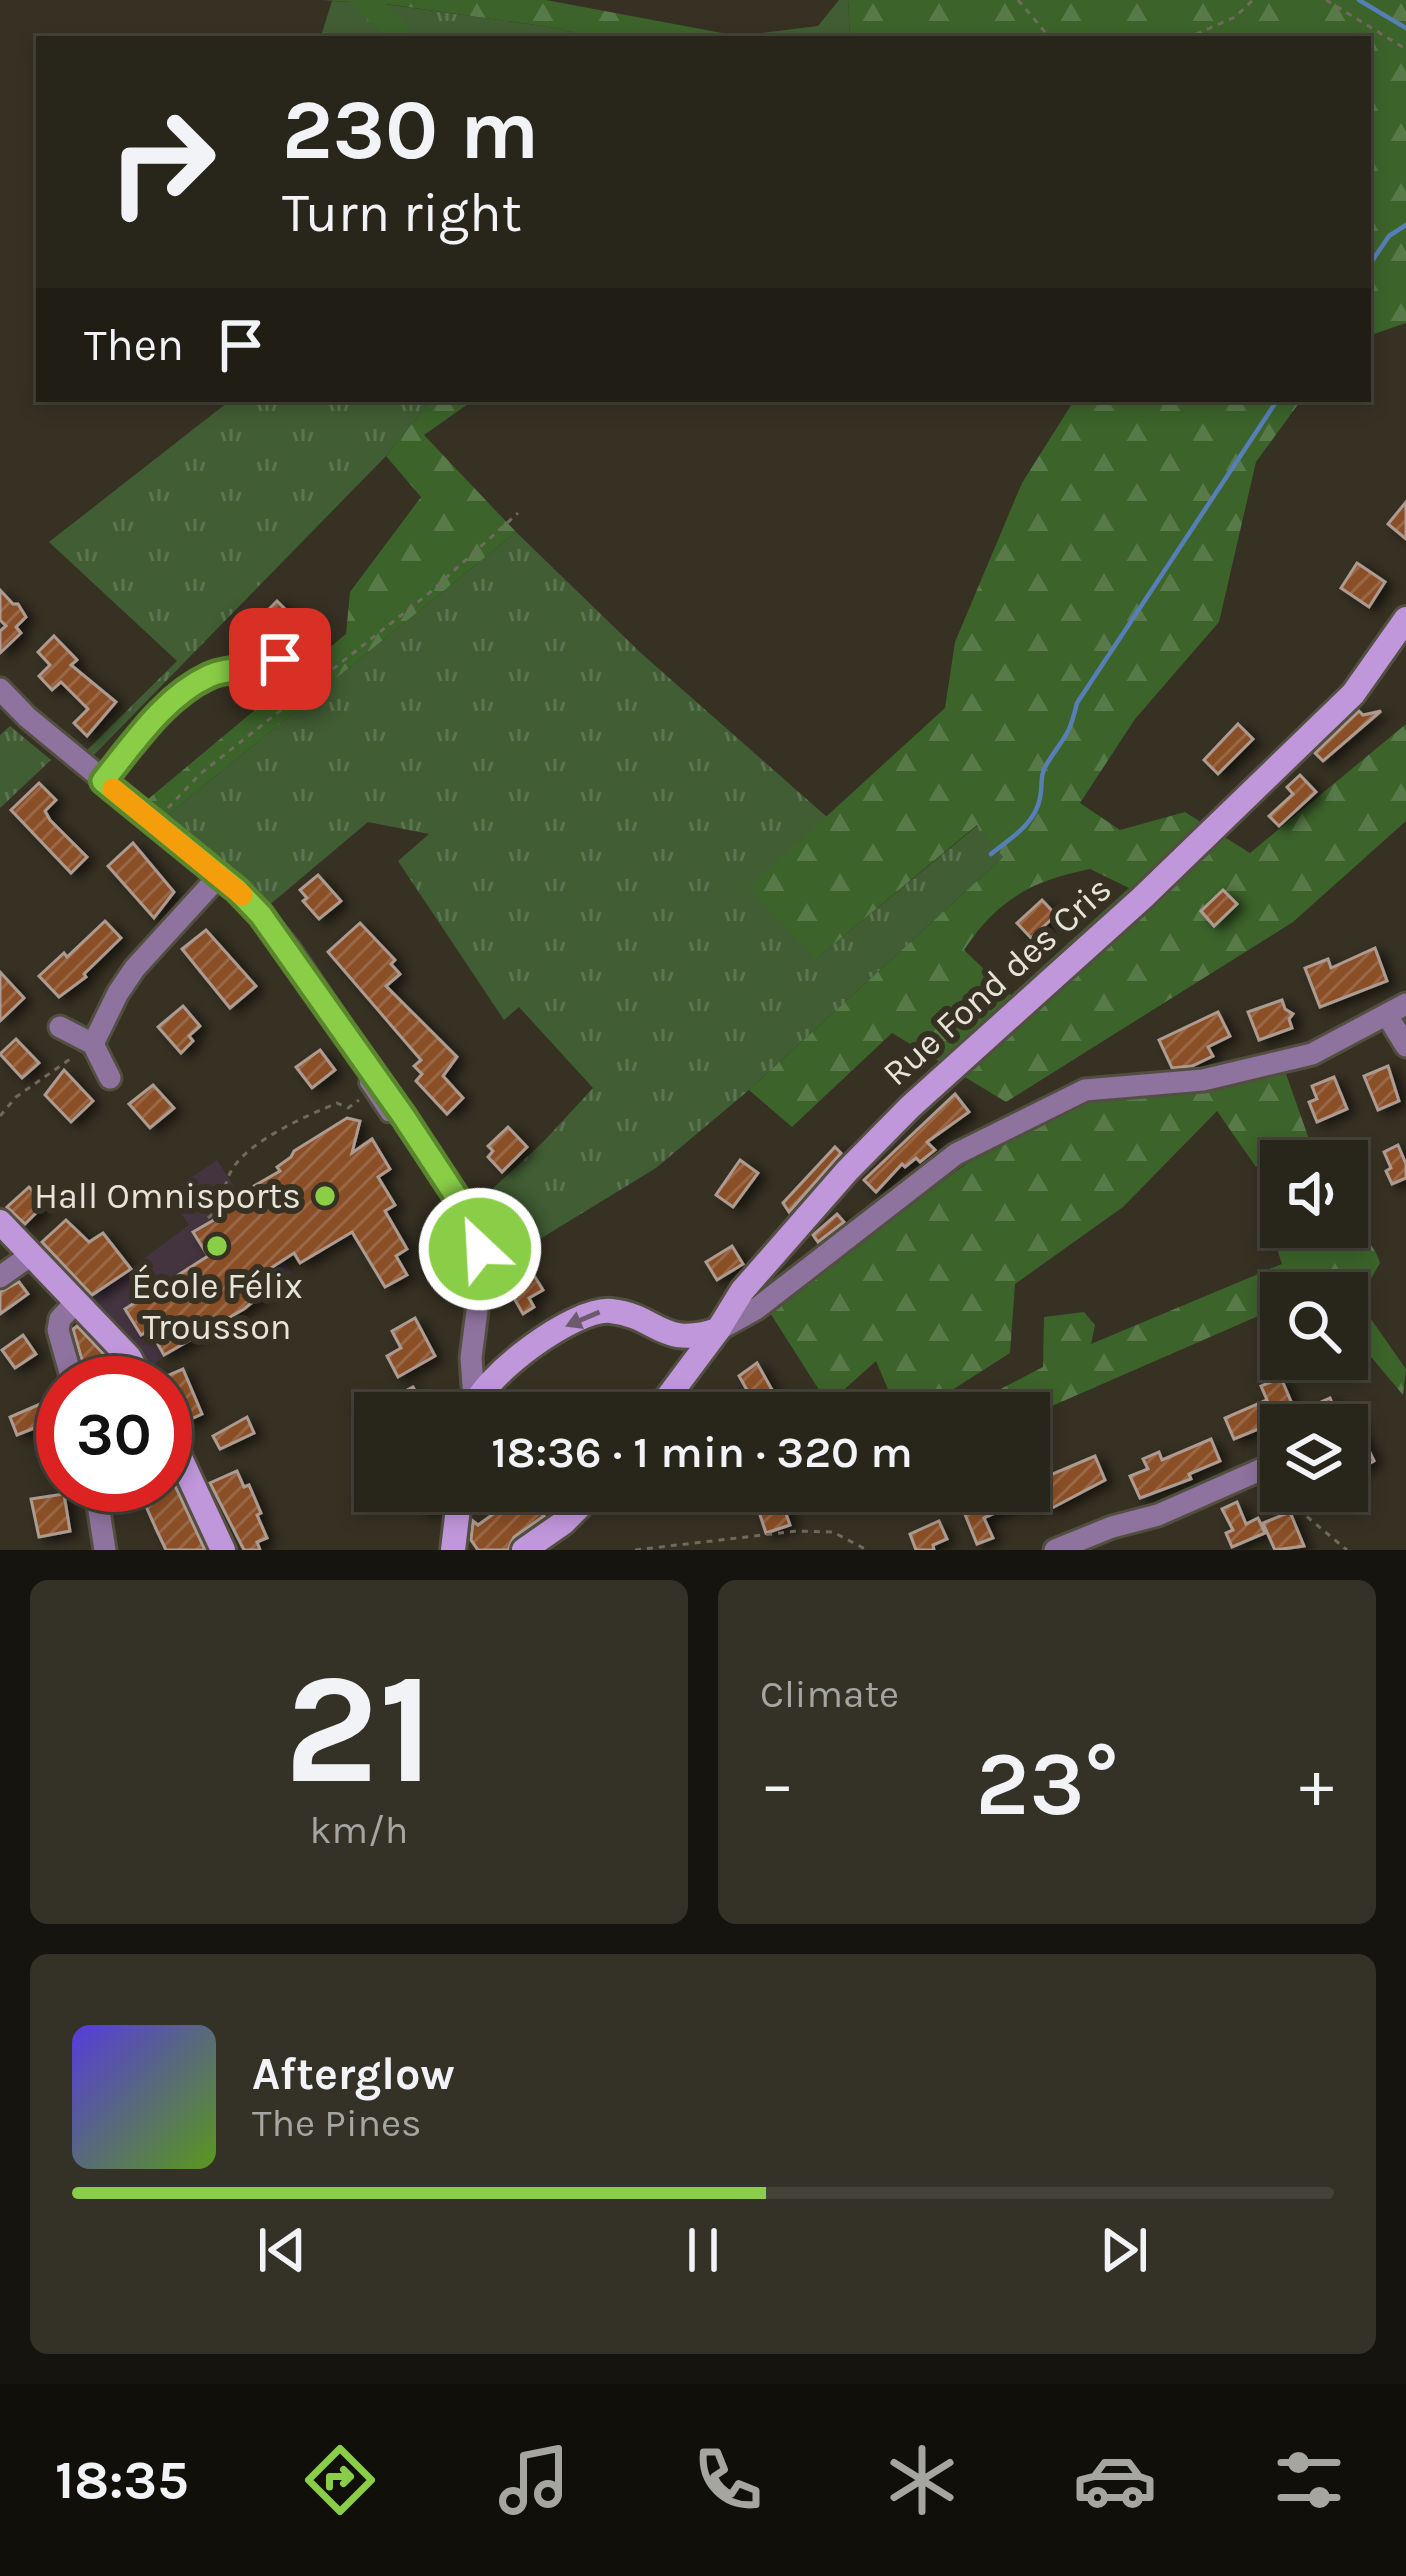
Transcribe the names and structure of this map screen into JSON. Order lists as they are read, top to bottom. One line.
{"streets":{"street":["Rue Fond des Cris"]},"places":["Hall Omnisports","École Félix Trousson"],"page":{"turn":["230 m","Turn right"],"then":"Then","limit":"30","trip":"18:36 · 1 min · 320 m","tile":[["21","km/h"],"Climate"],"heat":["−","23°","+"],"song":["Afterglow","The Pines"],"tabs":"18:35"}}
